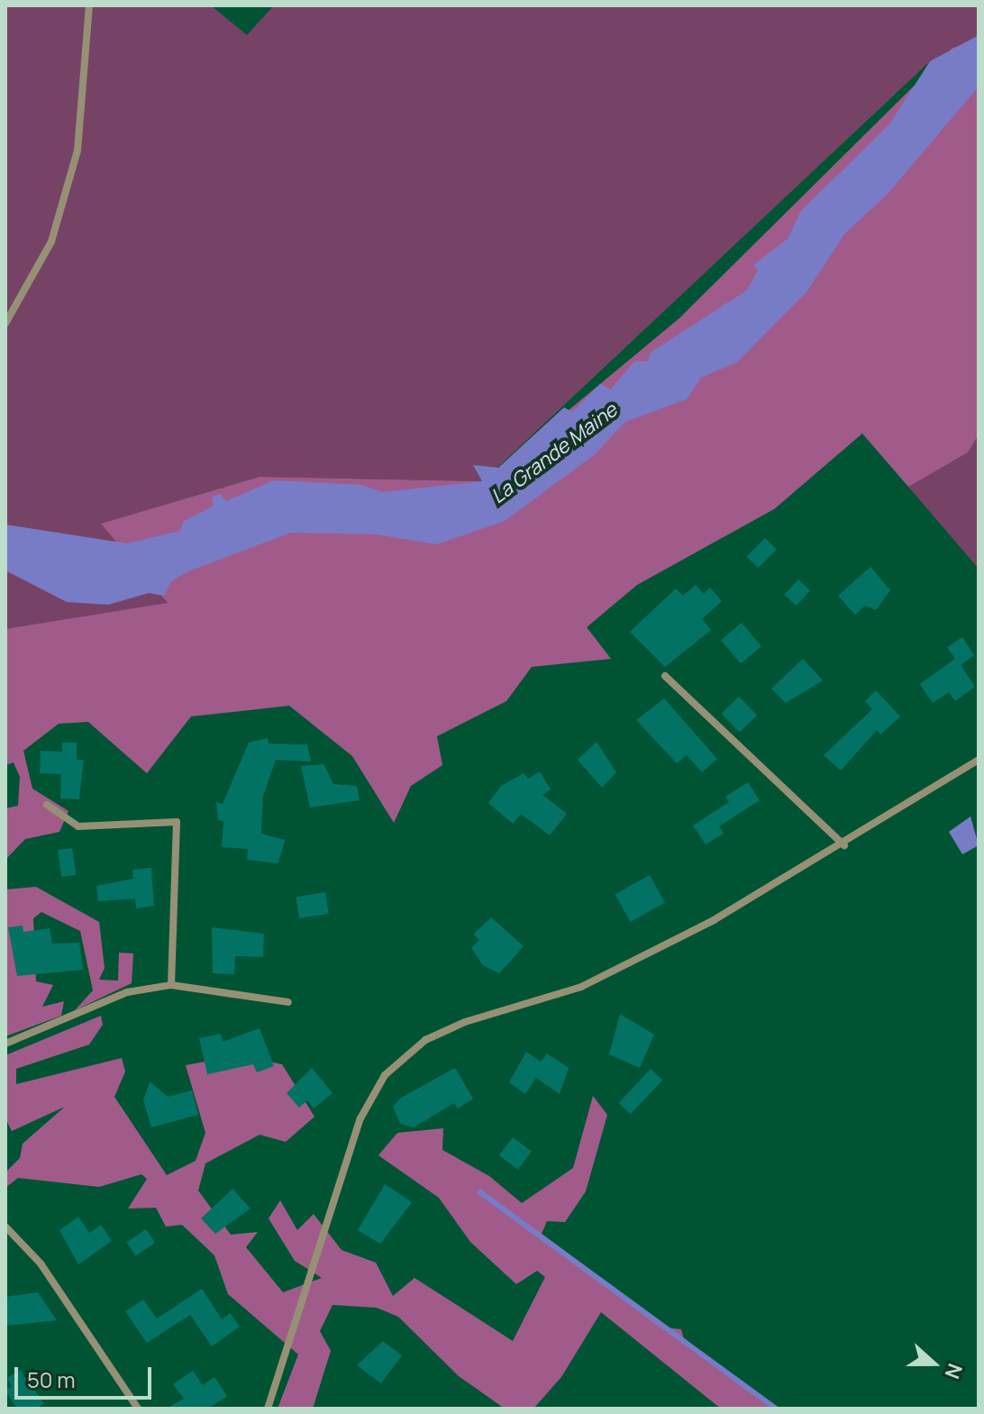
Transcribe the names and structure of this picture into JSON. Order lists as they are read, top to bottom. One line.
{"water":["La Grande Maine"],"scale_bar":"50 m","north":"right"}
